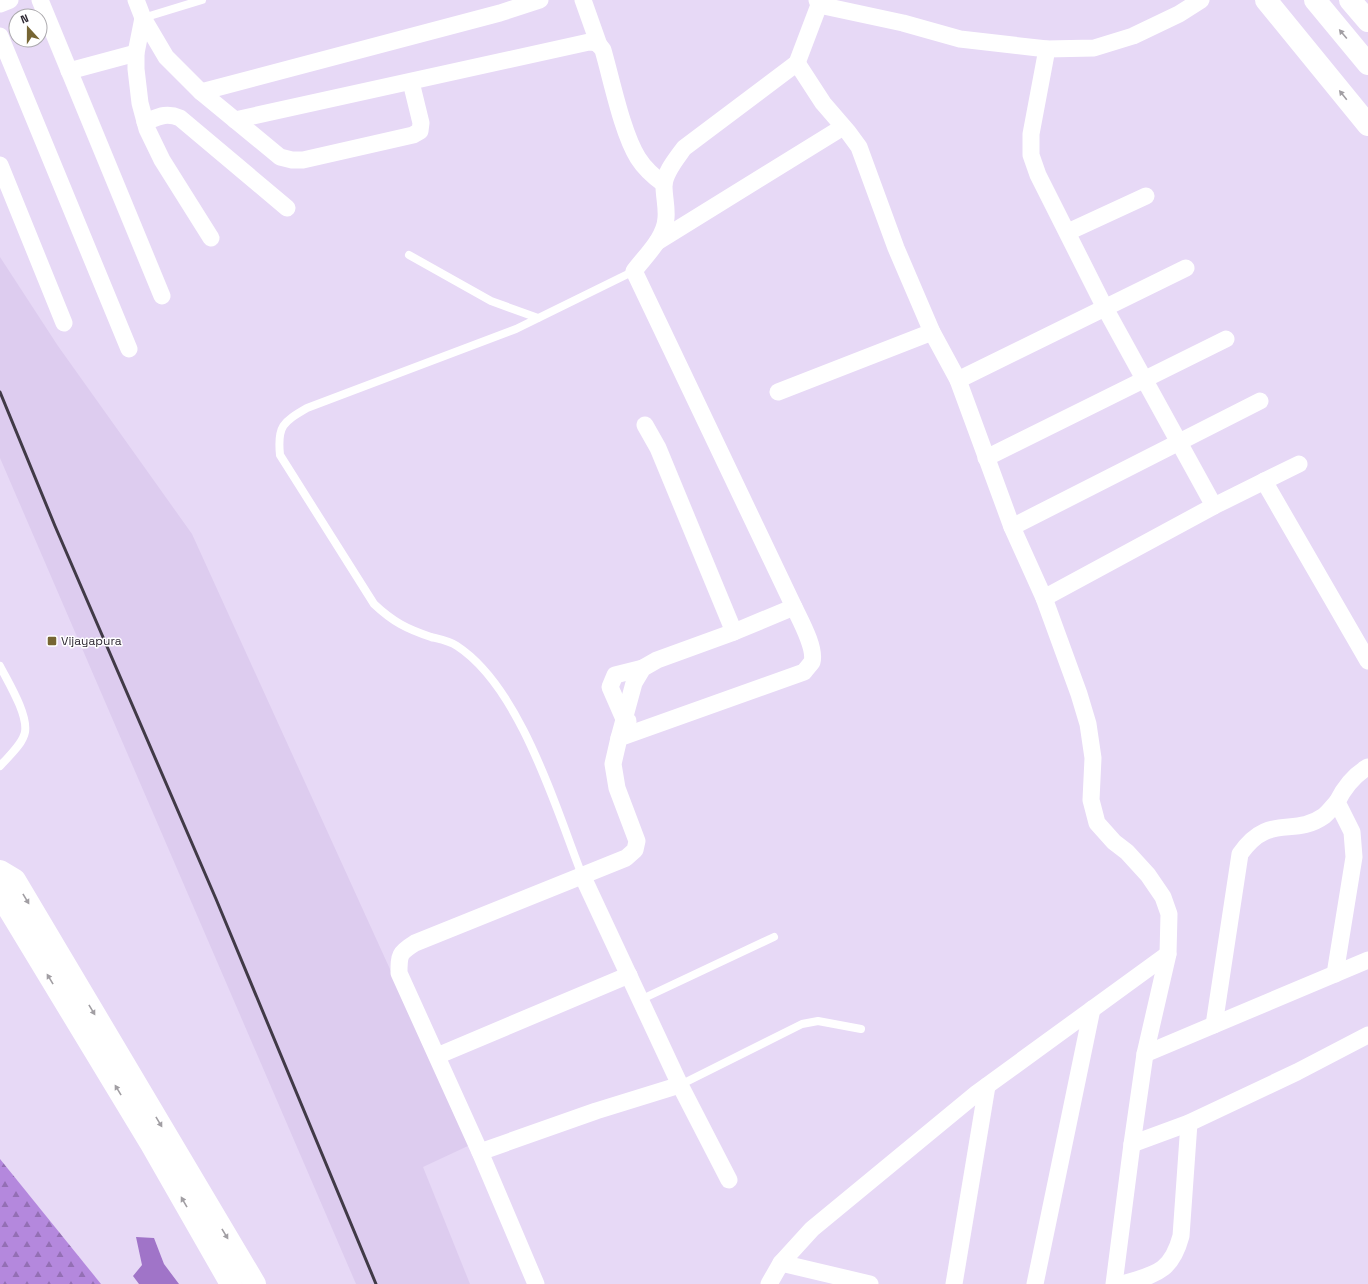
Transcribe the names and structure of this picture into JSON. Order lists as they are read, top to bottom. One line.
{"places":{"transit":["Vijayapura"]},"north":"top"}
